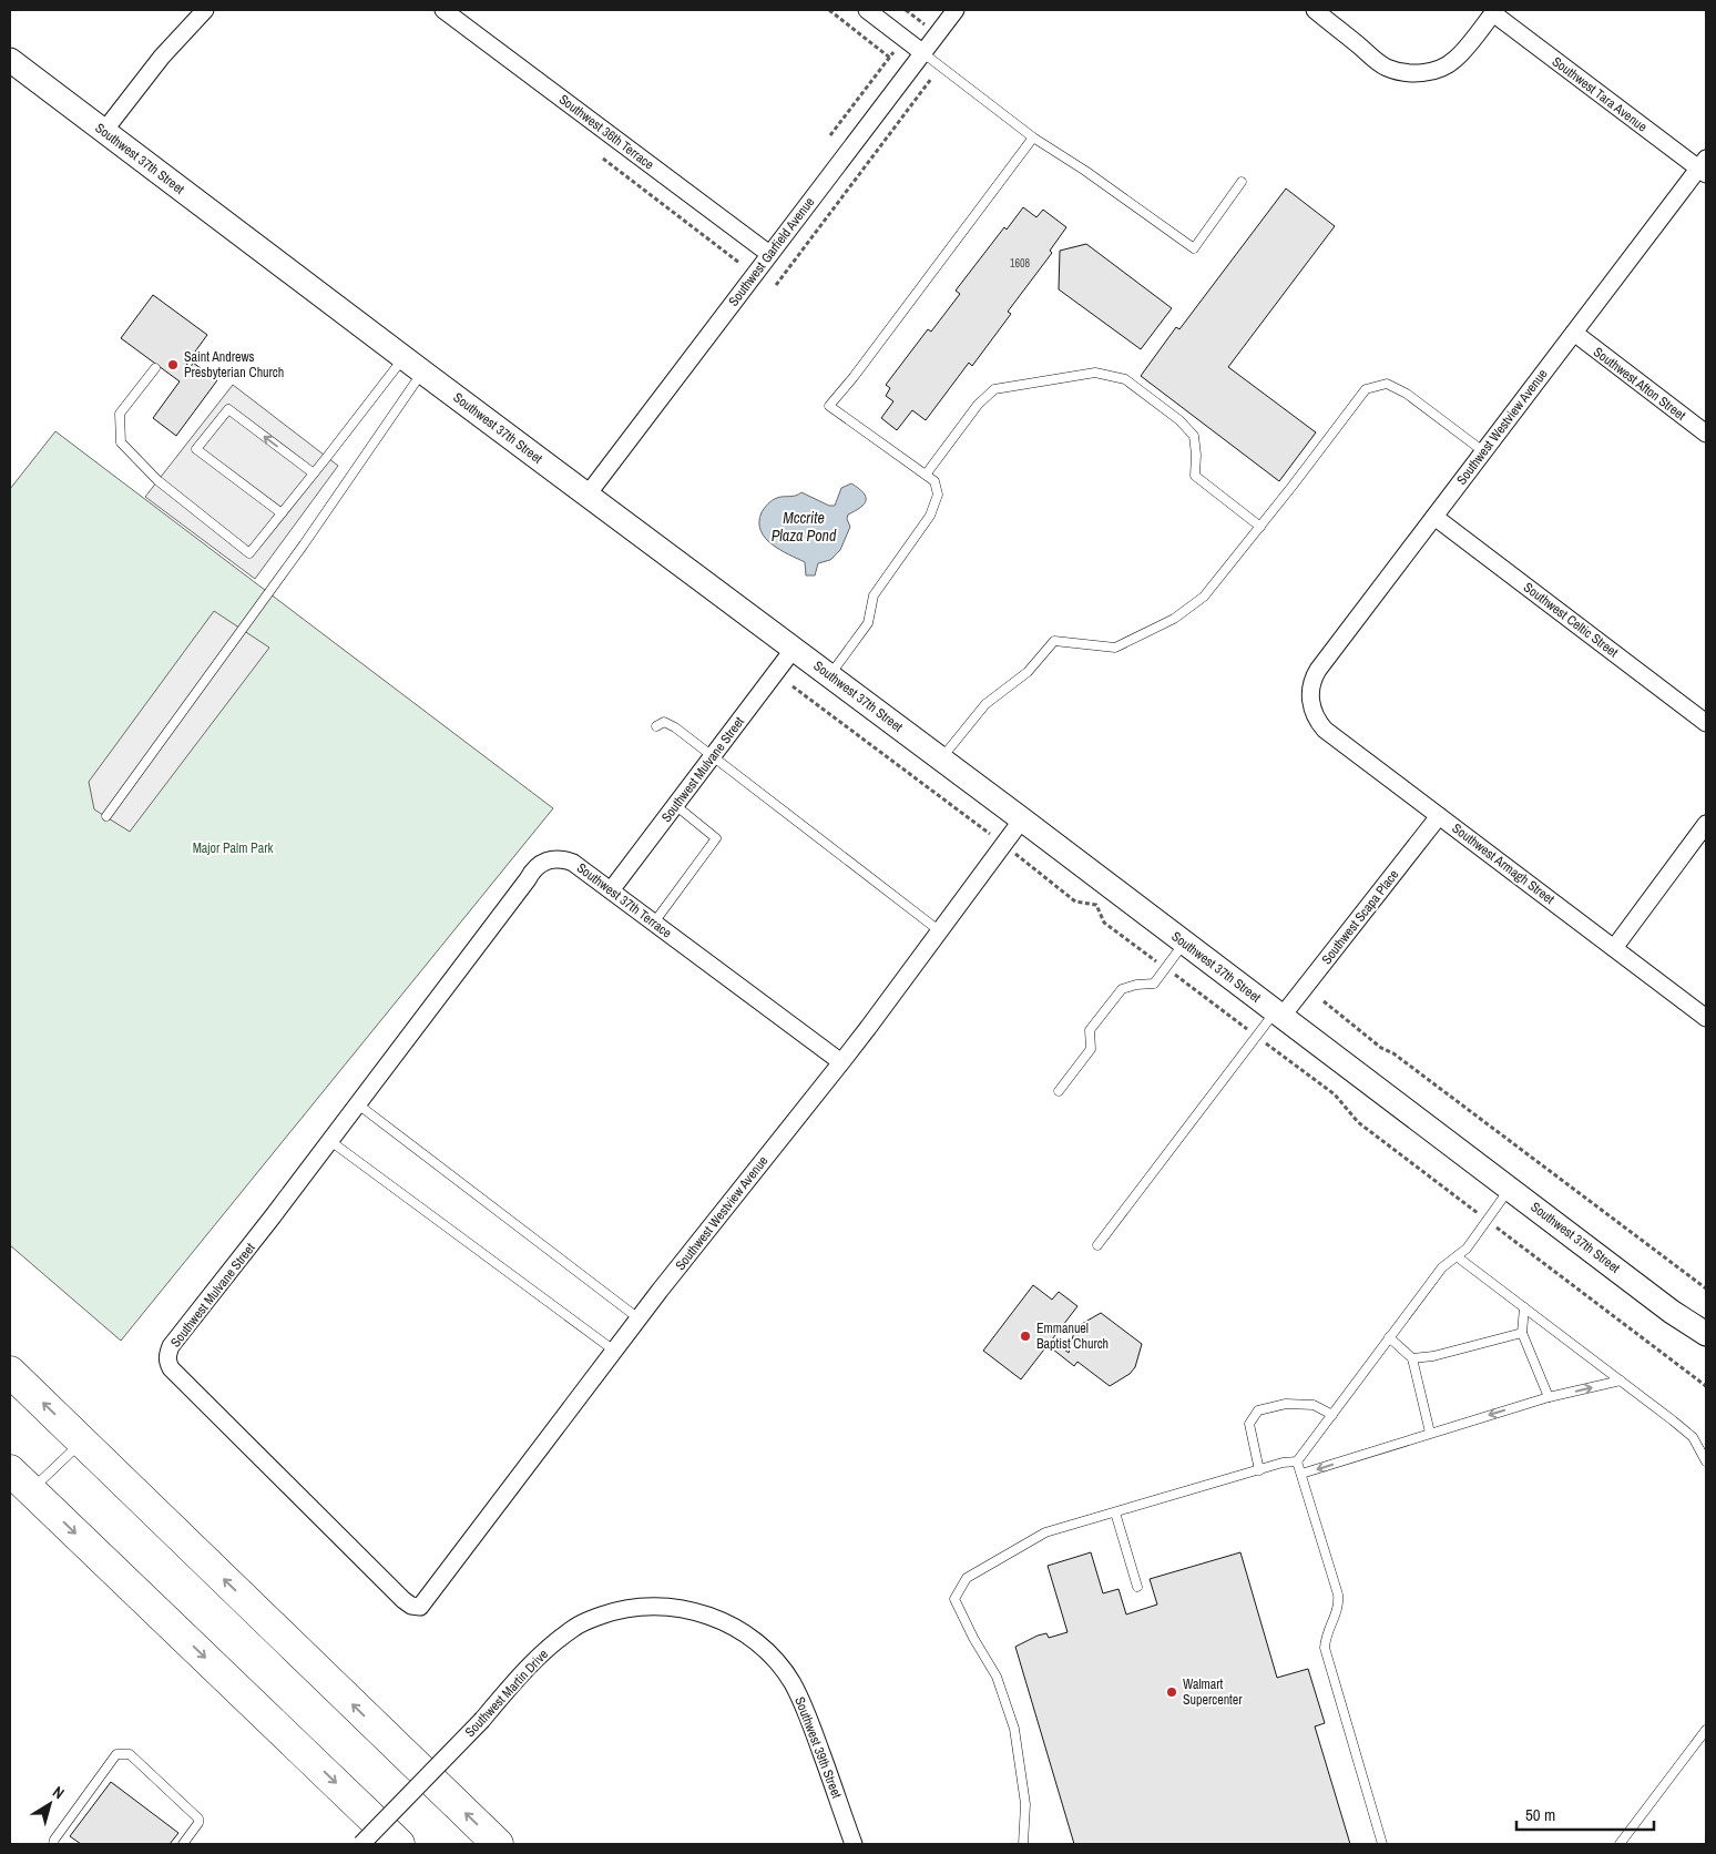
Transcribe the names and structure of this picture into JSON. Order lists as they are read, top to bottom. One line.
{"streets":{"main road":["Southwest 37th Street"],"street":["Southwest Tara Avenue","Southwest 36th Terrace","Southwest Garfield Avenue","Southwest Afton Street","Southwest Westview Avenue","Southwest Celtic Street","Southwest Mulvane Street","Southwest Armagh Street","Southwest 37th Terrace","Southwest Scapa Place","Southwest Martin Drive","Southwest 39th Street"]},"crossings":[["Southwest Tara Avenue","Southwest Westview Avenue"],["Southwest 36th Terrace","Southwest Garfield Avenue"],["Southwest 37th Street","Southwest Garfield Avenue"],["Southwest 37th Street","Southwest Westview Avenue"],["Southwest 37th Street","Southwest Mulvane Street"],["Southwest 37th Street","Southwest Scapa Place"],["Southwest Afton Street","Southwest Westview Avenue"],["Southwest Westview Avenue","Southwest Celtic Street"],["Southwest Westview Avenue","Southwest Mulvane Street"],["Southwest Westview Avenue","Southwest Armagh Street"],["Southwest Westview Avenue","Southwest 37th Terrace"],["Southwest Mulvane Street","Southwest 37th Terrace"],["Southwest Armagh Street","Southwest Scapa Place"],["Southwest Martin Drive","Southwest 39th Street"]],"water":["Mccrite Plaza Pond"],"parks":["Major Palm Park"],"places":["Saint Andrews Presbyterian Church","Emmanuel Baptist Church","Walmart Supercenter"],"house_numbers":["1608"],"scale_bar":"50 m","north":"top right"}
